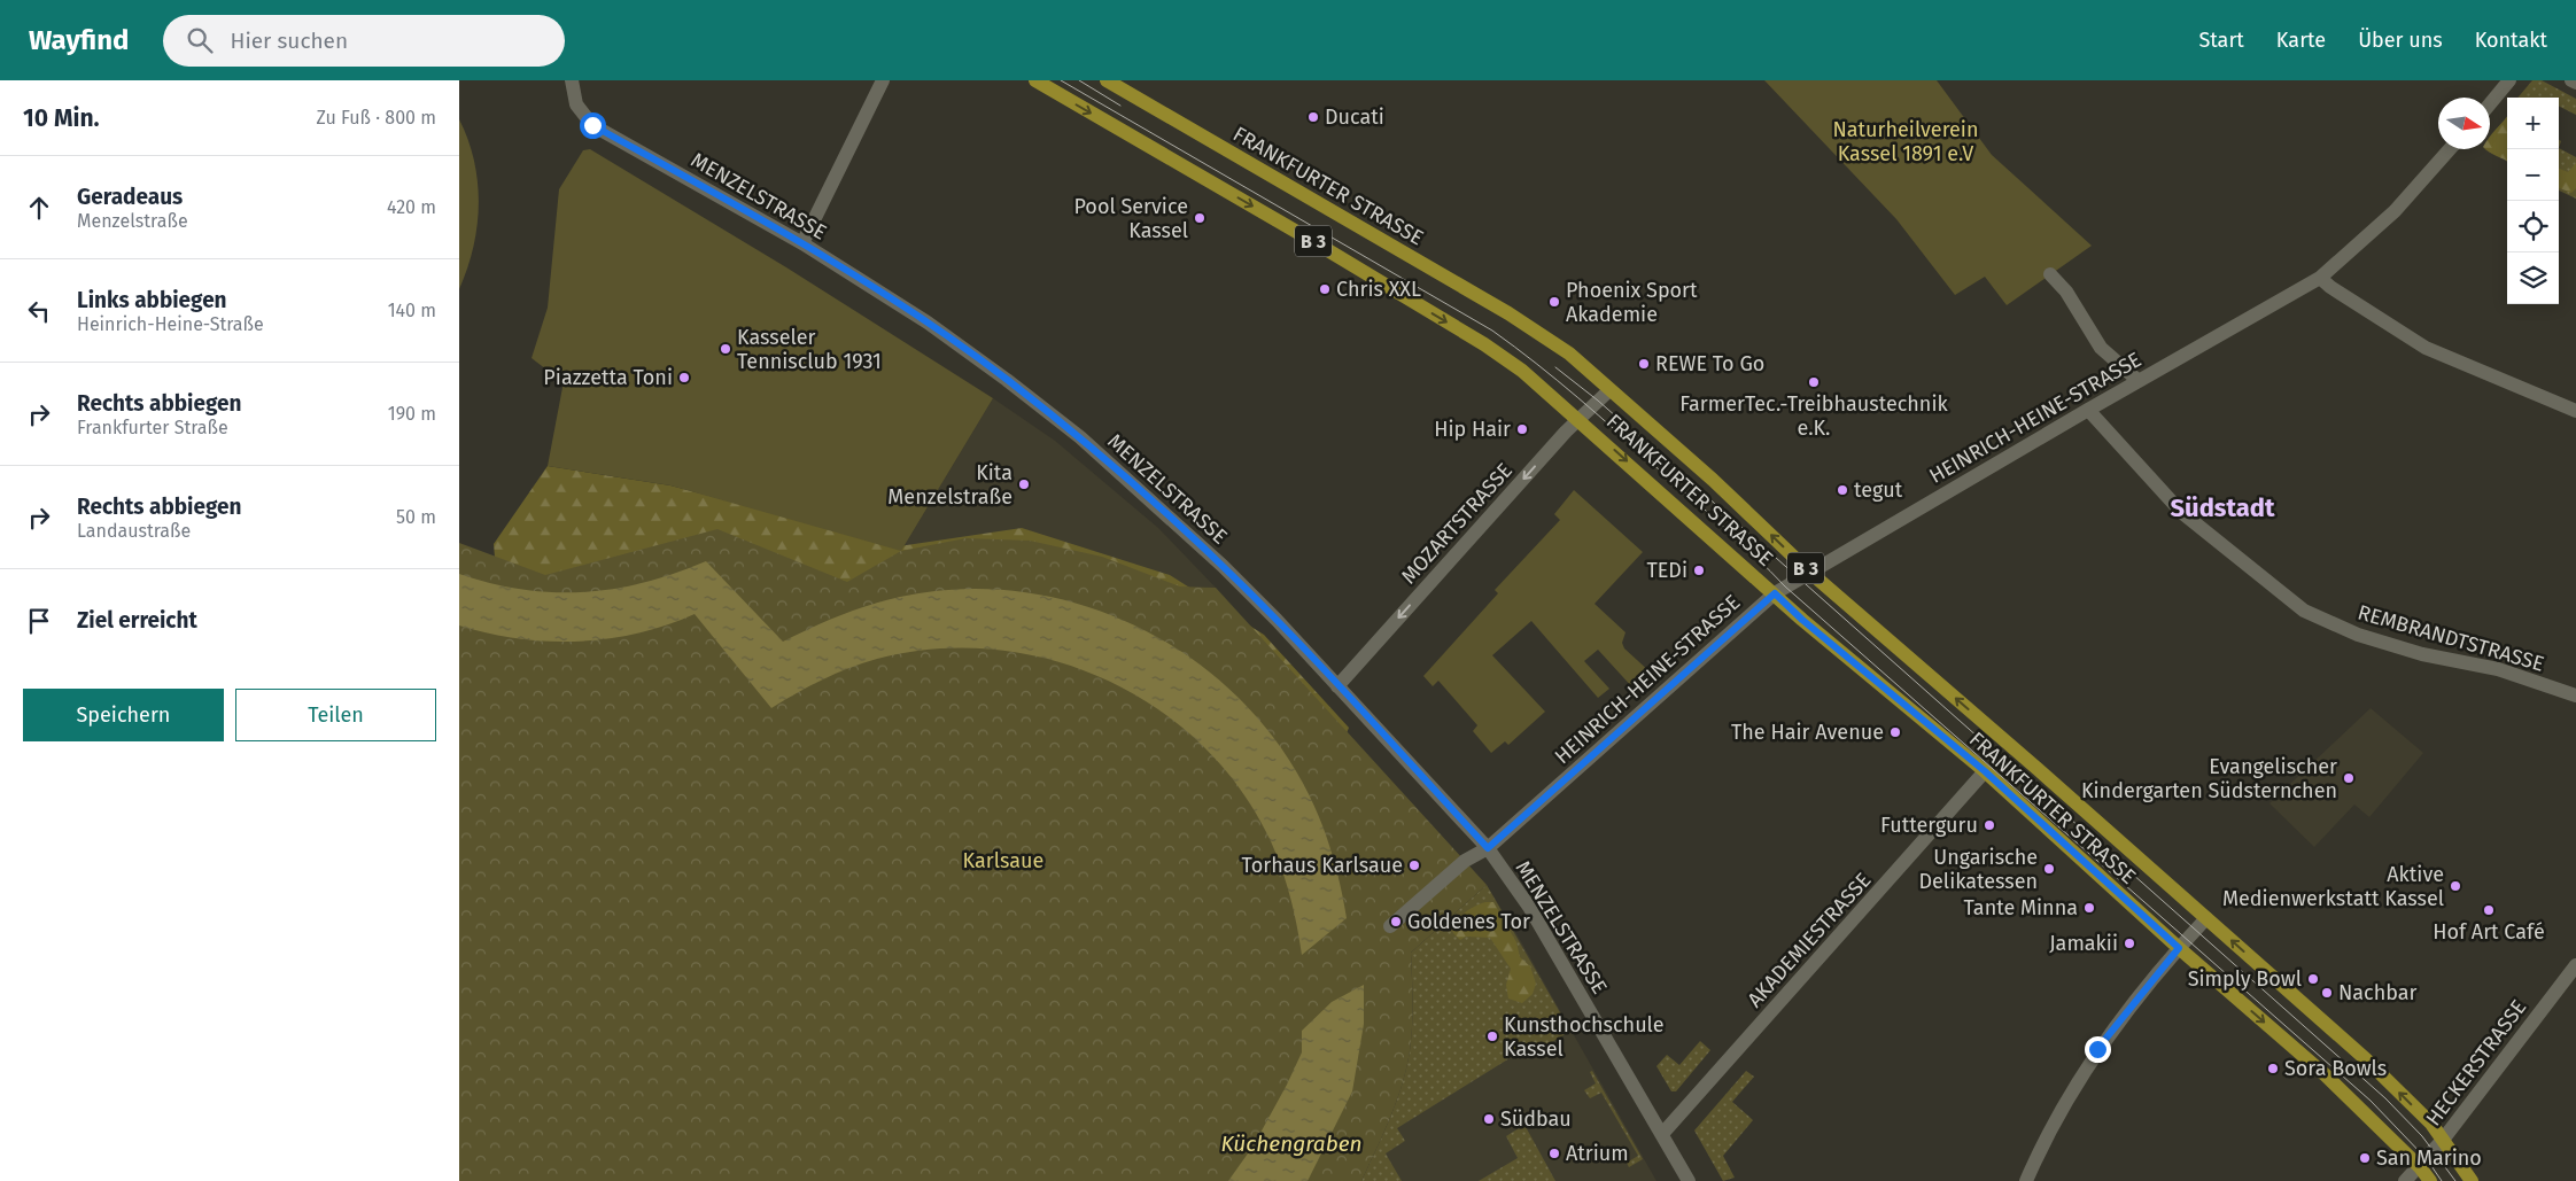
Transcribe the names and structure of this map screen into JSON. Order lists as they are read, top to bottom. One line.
{"streets":{"main road":["FRANKFURTER STRASSE","B 3"],"street":["MENZELSTRASSE","HEINRICH-HEINE-STRASSE","MOZARTSTRASSE","REMBRANDTSTRASSE","AKADEMIESTRASSE","HECKERSTRASSE"]},"crossings":[["FRANKFURTER STRASSE","HEINRICH-HEINE-STRASSE"],["FRANKFURTER STRASSE","MOZARTSTRASSE"],["FRANKFURTER STRASSE","AKADEMIESTRASSE"],["FRANKFURTER STRASSE","HECKERSTRASSE"],["MENZELSTRASSE","HEINRICH-HEINE-STRASSE"],["MENZELSTRASSE","MOZARTSTRASSE"],["MENZELSTRASSE","AKADEMIESTRASSE"],["HEINRICH-HEINE-STRASSE","REMBRANDTSTRASSE"]],"one_way":["MOZARTSTRASSE"],"districts":["Südstadt"],"water":["Küchengraben"],"parks":["Naturheilverein Kassel 1891 e.V","Karlsaue"],"places":["Ducati","Pool Service Kassel","Chris XXL","Phoenix Sport Akademie","Kasseler Tennisclub 1931","REWE To Go","Piazzetta Toni","FarmerTec.-Treibhaustechnik e.K.","Hip Hair","Kita Menzelstraße","tegut","TEDi","The Hair Avenue","Evangelischer Kindergarten Südsternchen","Futterguru","Torhaus Karlsaue","Ungarische Delikatessen","Aktive Medienwerkstatt Kassel","Tante Minna","Hof Art Café","Goldenes Tor","Jamakii","Simply Bowl","Nachbar","Kunsthochschule Kassel","Sora Bowls","Südbau","Atrium","San Marino"],"north":"right","page":{"header":"Wayfind","search":"Hier suchen","nav":["Start","Karte","Über uns","Kontakt"],"heading":["10 Min.","Zu Fuß · 800 m"],"map_buttons":["+","−"],"list":[["Geradeaus","Menzelstraße","420 m"],["Links abbiegen","Heinrich-Heine-Straße","140 m"],["Rechts abbiegen","Frankfurter Straße","190 m"],["Rechts abbiegen","Landaustraße","50 m"],"Ziel erreicht"],"buttons":["Speichern","Teilen"]}}
